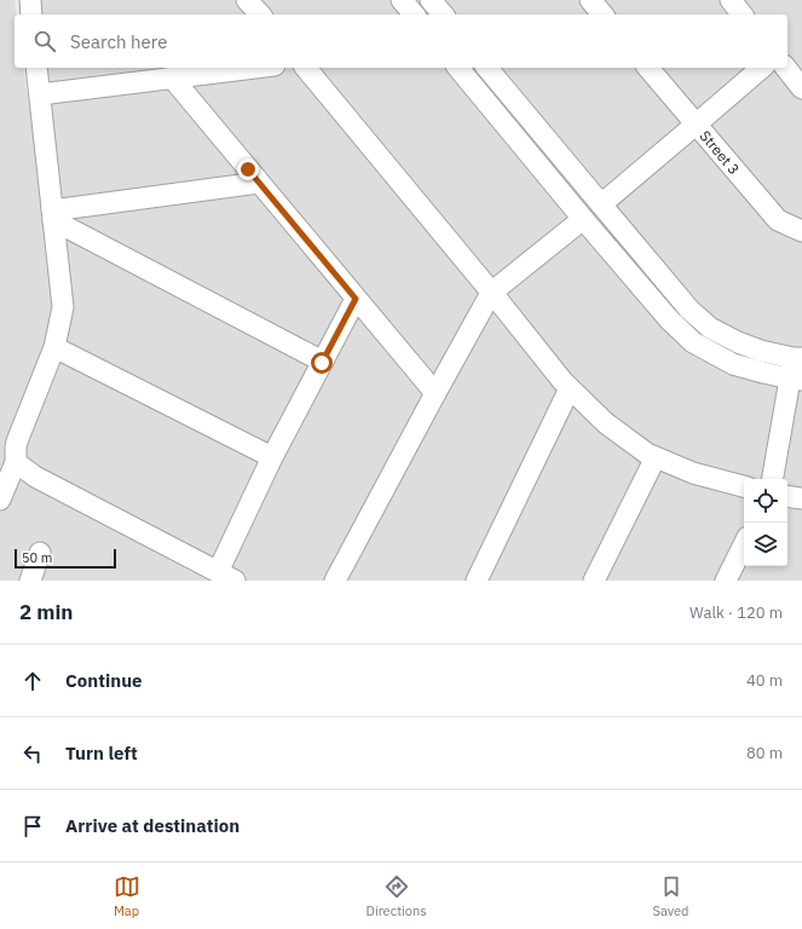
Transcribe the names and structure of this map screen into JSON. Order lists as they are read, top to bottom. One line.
{"streets":{"street":["Street 3"]},"scale_bar":"50 m","page":{"search":"Search here","scale":"50 m","heading":["2 min","Walk · 120 m"],"list":[["Continue","40 m"],["Turn left","80 m"],"Arrive at destination"],"nav":["Map","Directions","Saved"]}}
